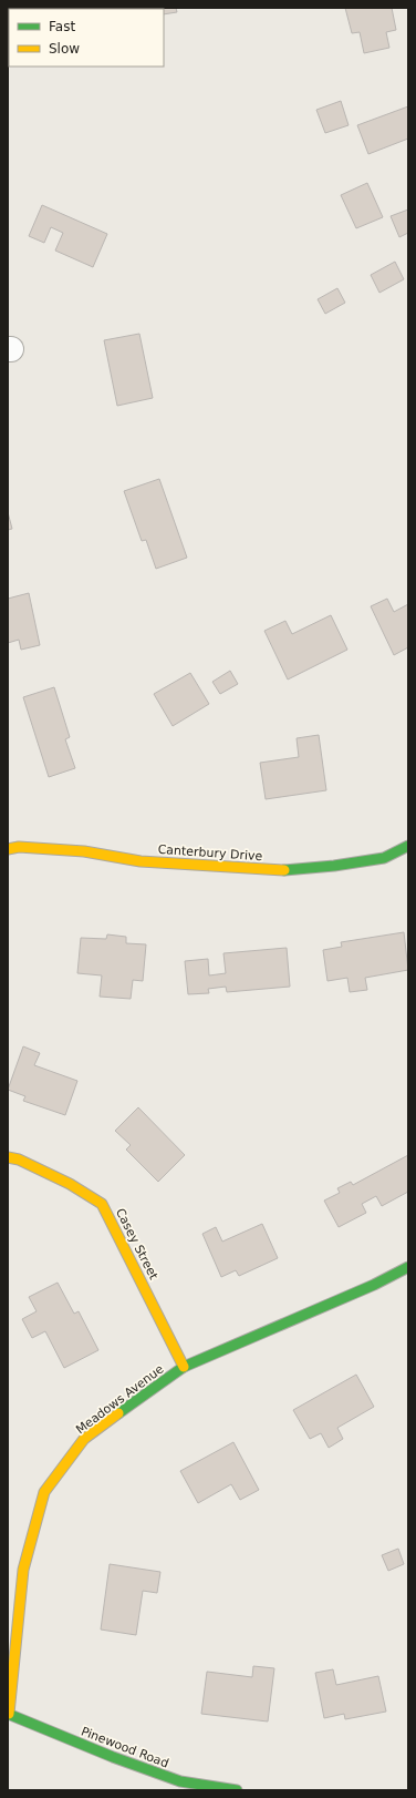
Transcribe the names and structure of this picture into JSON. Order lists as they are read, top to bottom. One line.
{"streets":{"street":["Canterbury Drive","Casey Street","Meadows Avenue","Pinewood Road"]},"crossings":[["Casey Street","Meadows Avenue"],["Meadows Avenue","Pinewood Road"]],"legend":["Fast","Slow"]}
